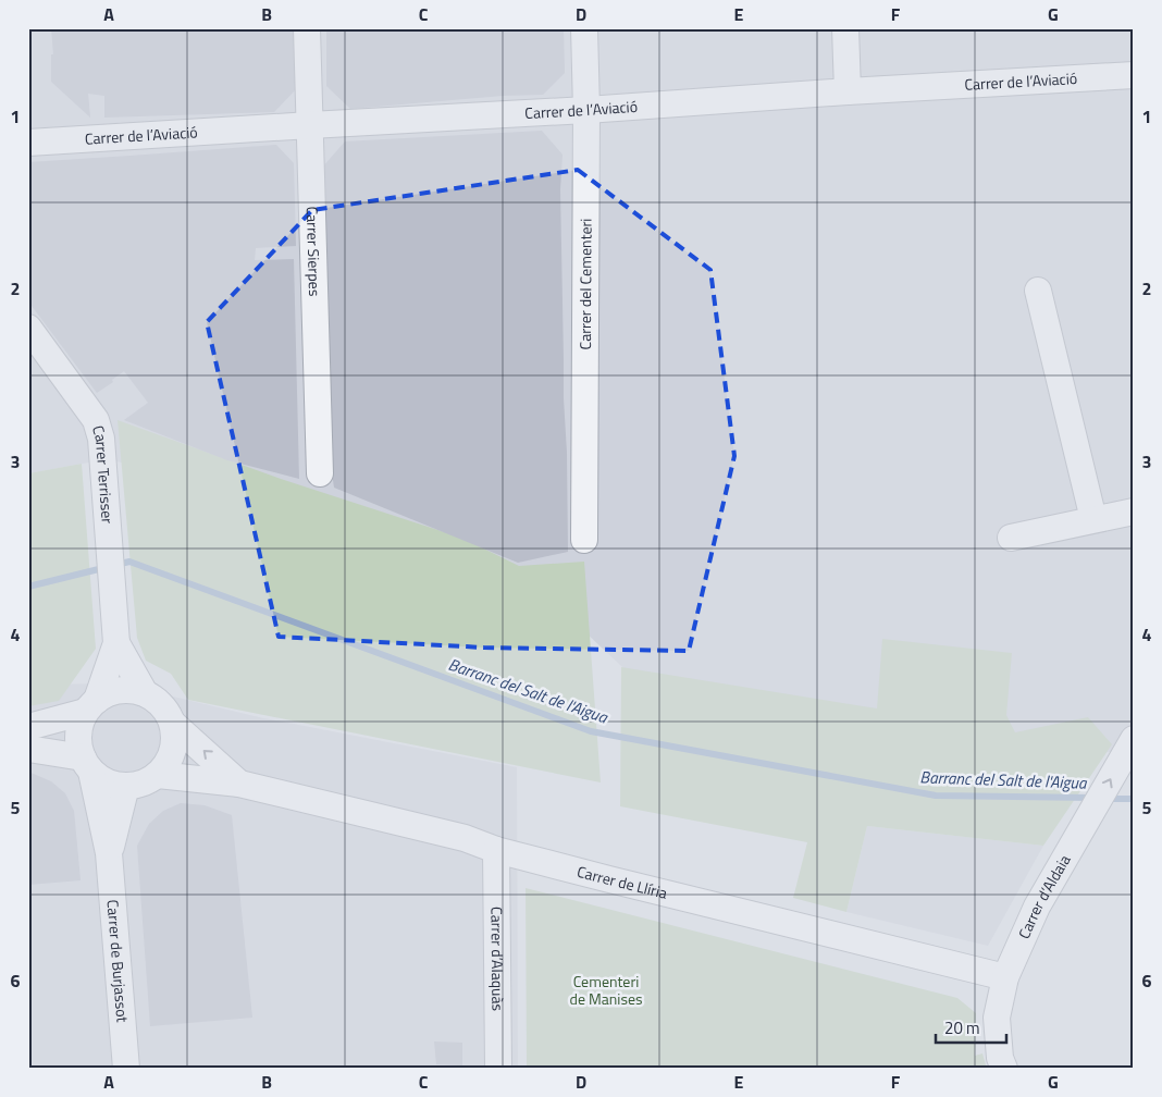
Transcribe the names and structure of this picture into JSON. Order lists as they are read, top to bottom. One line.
{"streets":{"street":["Carrer de l’Aviació","Carrer Sierpes","Carrer del Cementeri","Carrer Terrisser","Carrer de Llíria","Carrer d’Aldaia","Carrer d’Alaquàs","Carrer de Burjassot"]},"crossings":[["Carrer de l’Aviació","Carrer Sierpes"],["Carrer de l’Aviació","Carrer del Cementeri"],["Carrer Terrisser","Carrer de Llíria"],["Carrer Terrisser","Carrer de Burjassot"],["Carrer de Llíria","Carrer d’Aldaia"],["Carrer de Llíria","Carrer d’Alaquàs"],["Carrer de Llíria","Carrer de Burjassot"]],"one_way":["Carrer d’Aldaia"],"water":["Barranc del Salt de l'Aigua"],"parks":["Cementeri de Manises"],"scale_bar":"20 m","grid":{"columns":["A","B","C","D","E","F","G"],"rows":["1","2","3","4","5","6"]}}
